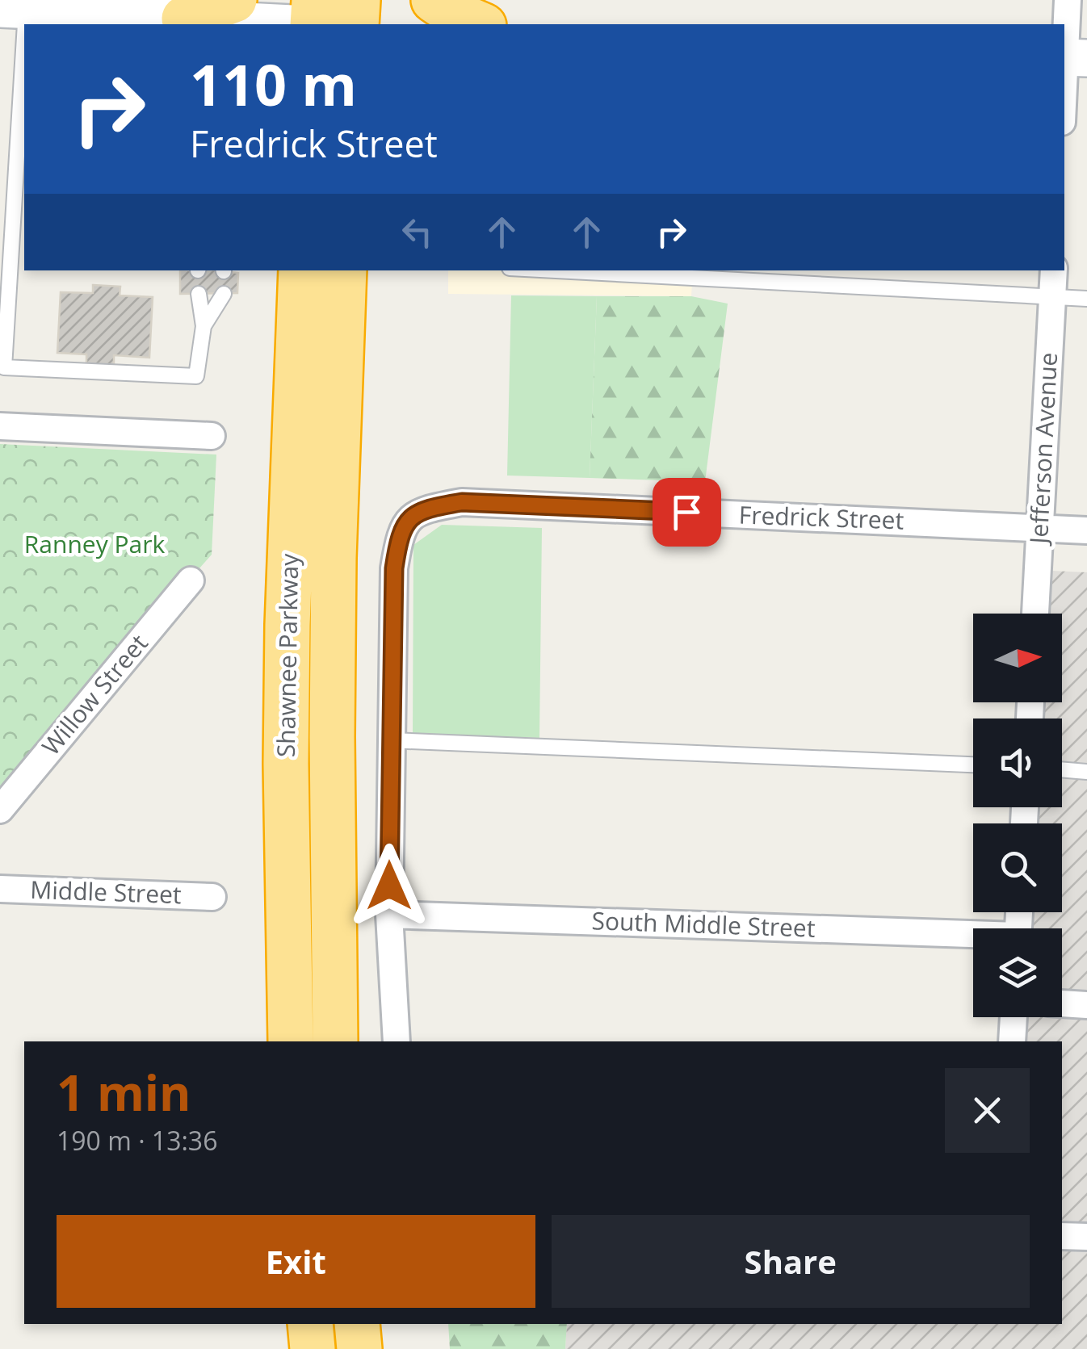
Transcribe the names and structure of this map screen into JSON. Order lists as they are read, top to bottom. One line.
{"streets":{"highway":["Shawnee Parkway"],"street":["Jefferson Avenue","Fredrick Street","Willow Street","Middle Street","South Middle Street"]},"crossings":[["Jefferson Avenue","Fredrick Street"]],"parks":["Ranney Park"],"north":"right","page":{"turn":["110 m","Fredrick Street"],"heading":["1 min","190 m · 13:36"],"buttons":["Exit","Share"]}}
